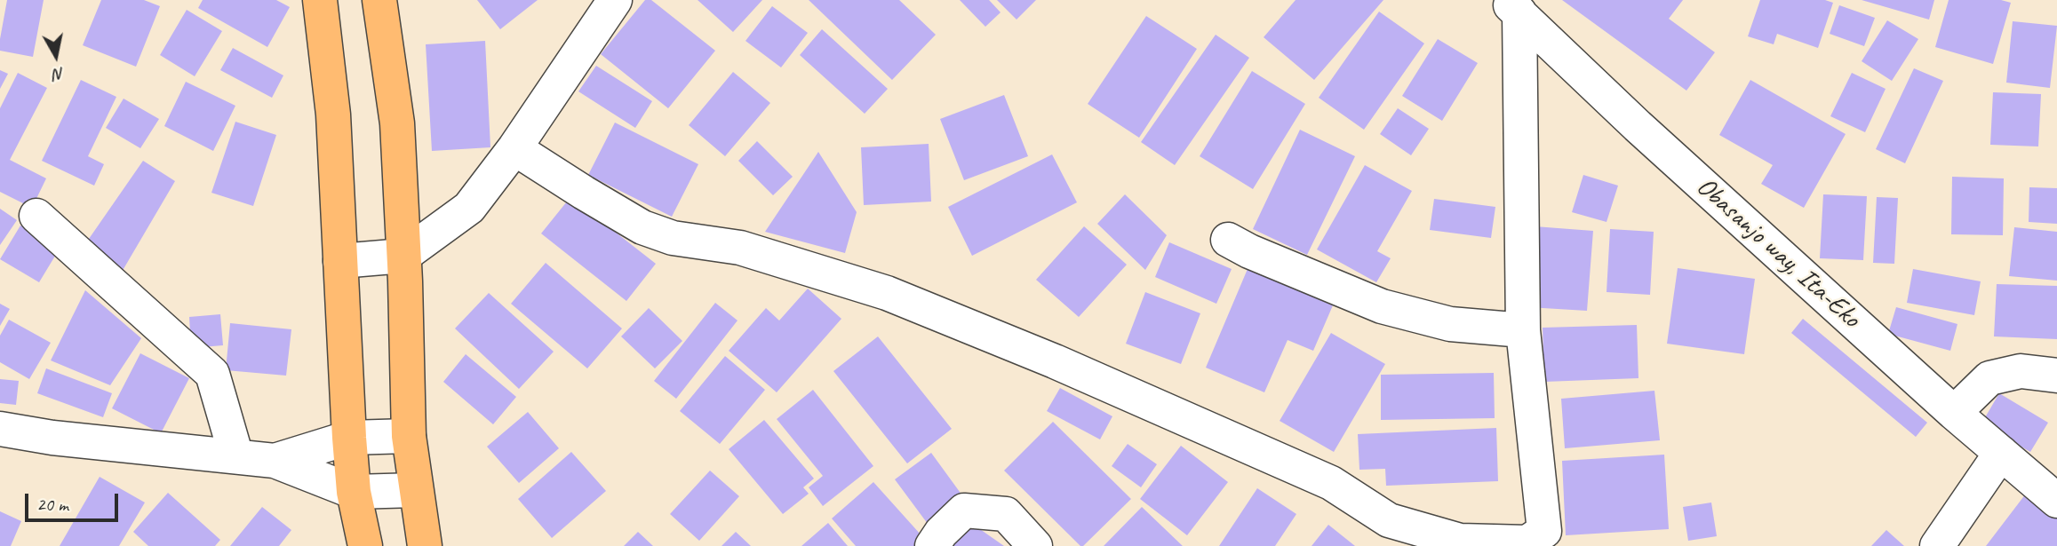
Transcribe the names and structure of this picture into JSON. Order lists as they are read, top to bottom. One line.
{"streets":{"street":["Obasanjo way, Ita-Eko"]},"scale_bar":"20 m","north":"bottom"}
